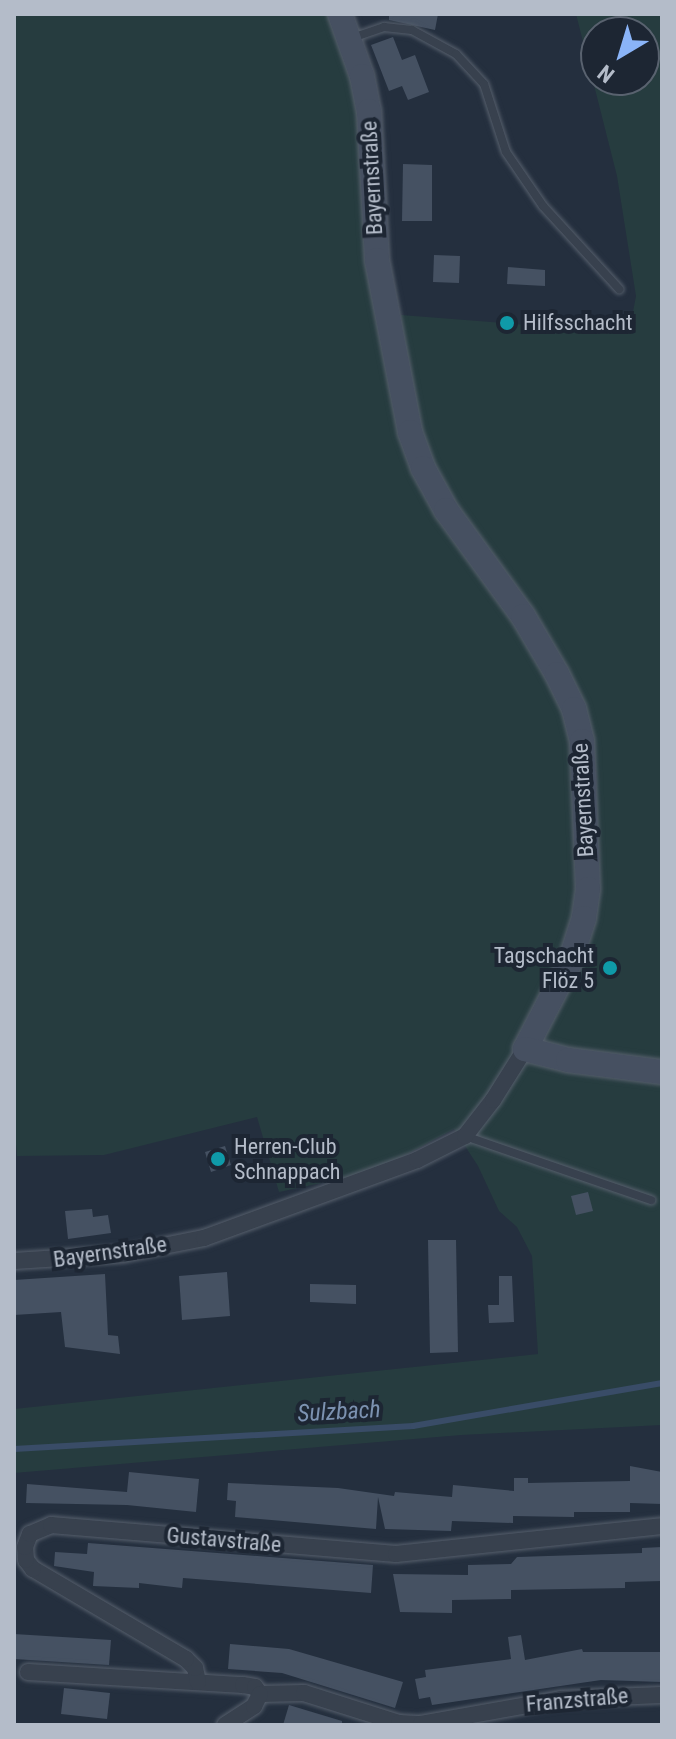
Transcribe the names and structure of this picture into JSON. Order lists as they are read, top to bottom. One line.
{"streets":{"street":["Bayernstraße","Gustavstraße","Franzstraße"]},"crossings":[["Gustavstraße","Franzstraße"]],"water":["Sulzbach"],"places":["Hilfsschacht","Tagschacht Flöz 5","Herren-Club Schnappach"],"north":"bottom left"}
